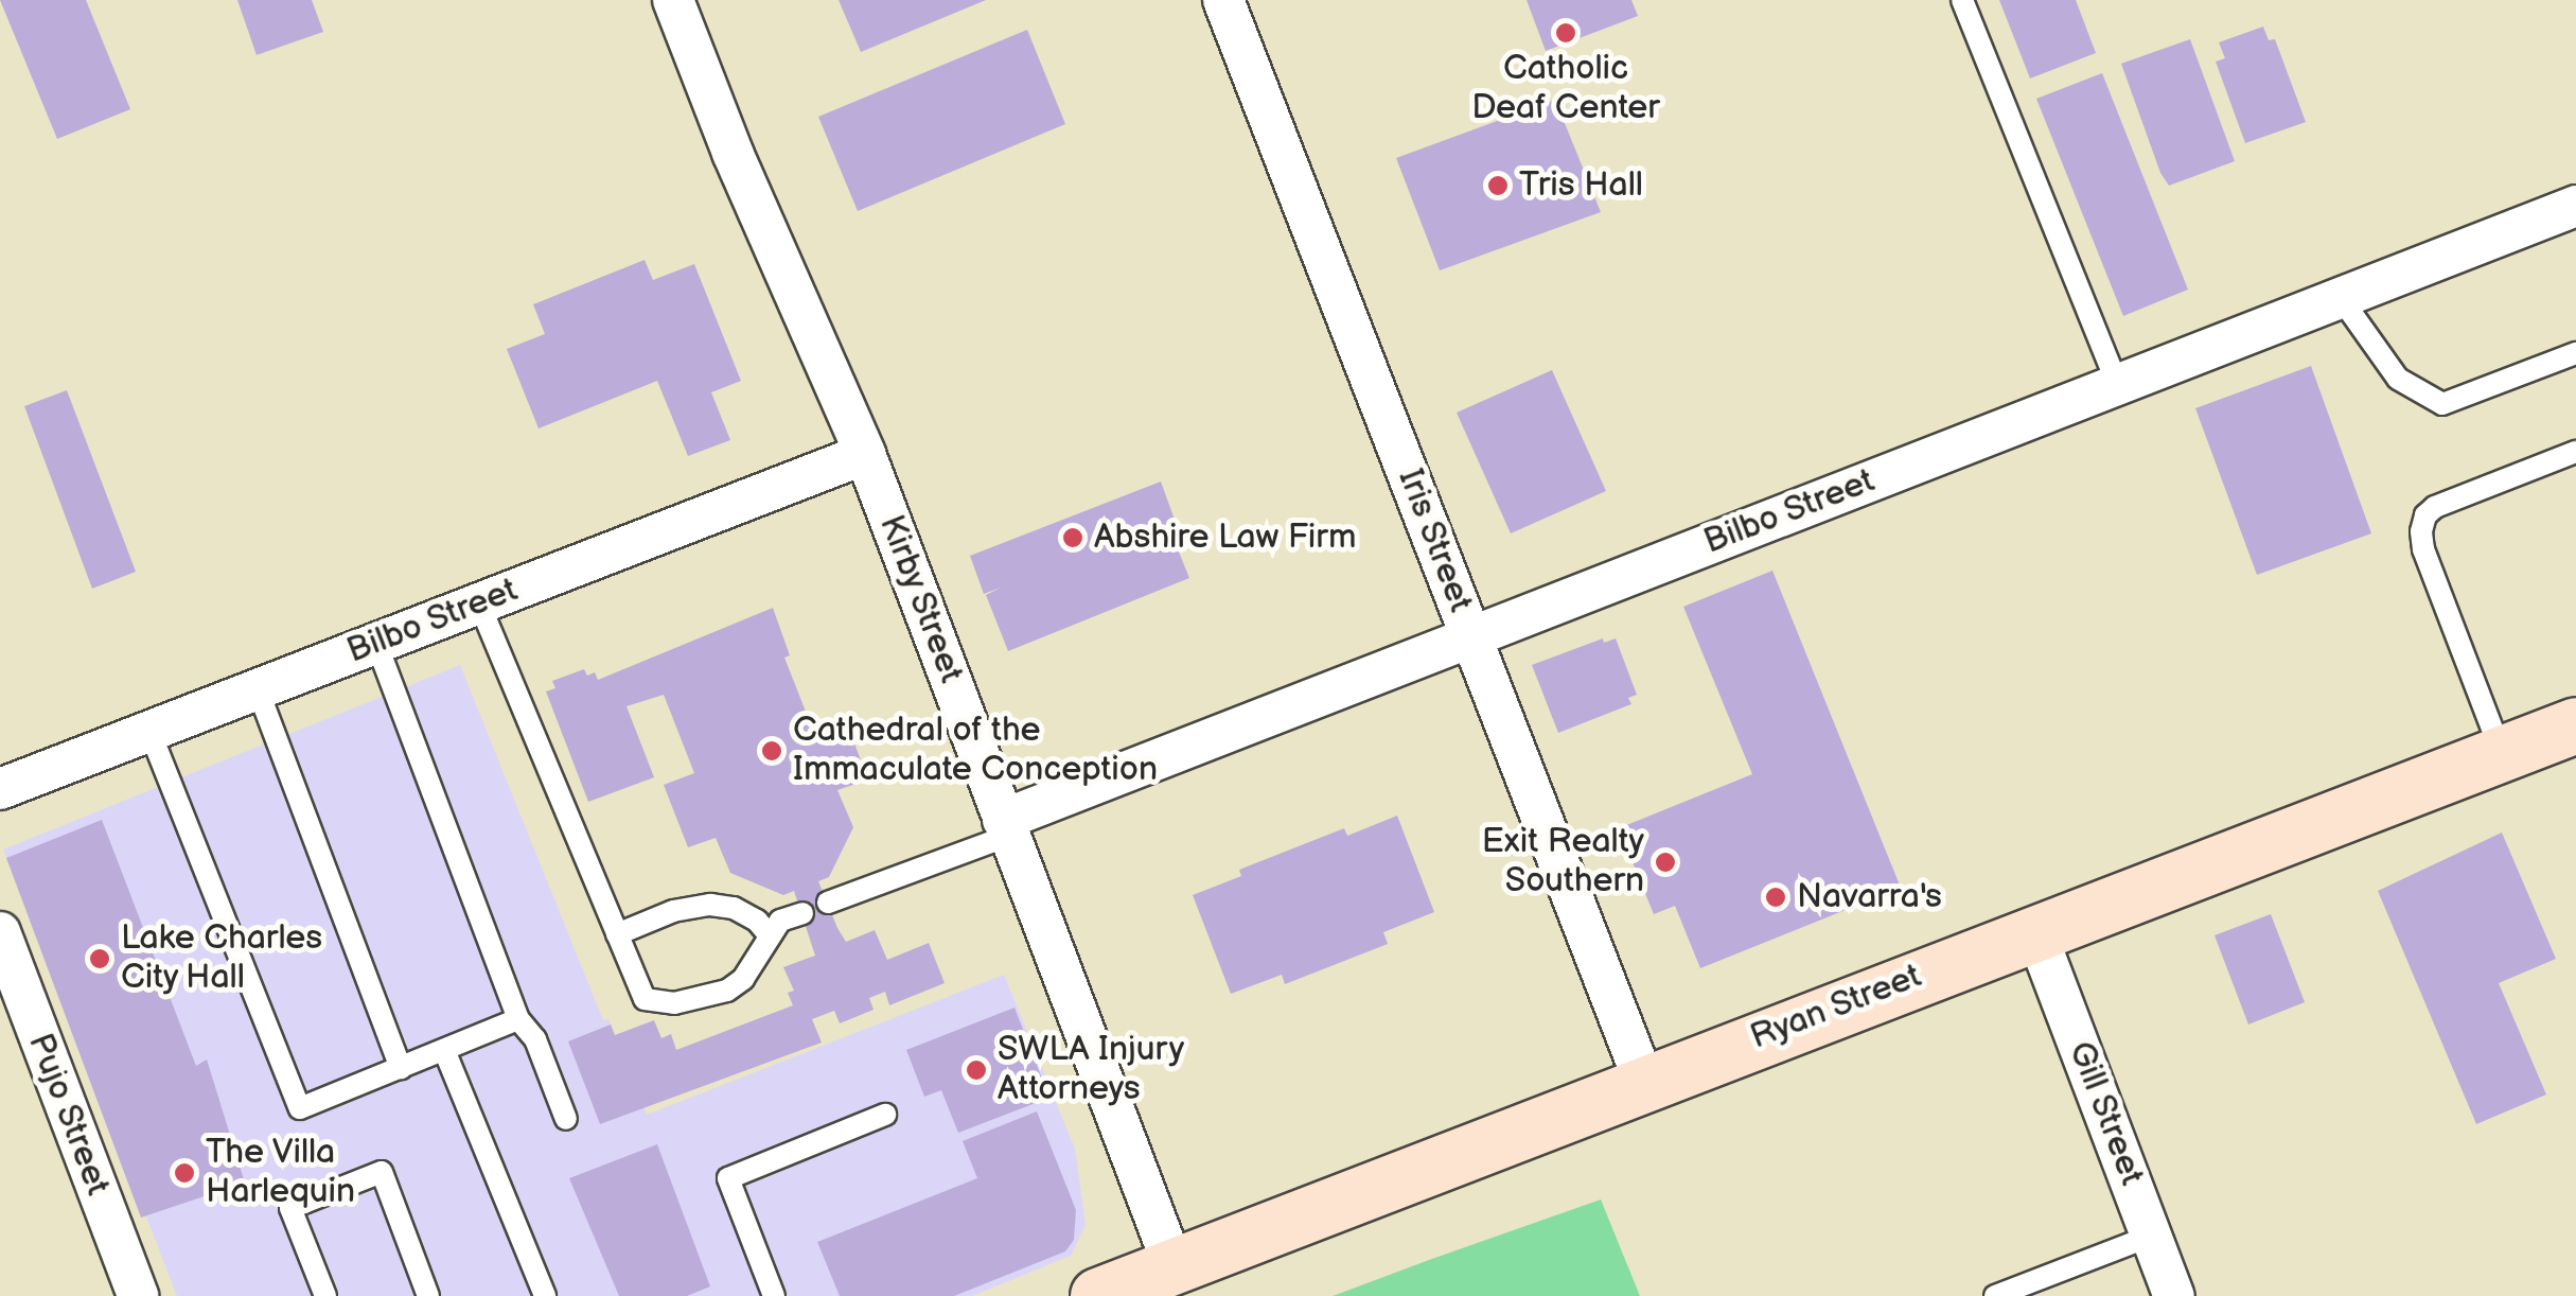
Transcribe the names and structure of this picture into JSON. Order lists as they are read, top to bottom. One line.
{"streets":{"main road":["Ryan Street"],"street":["Bilbo Street","Iris Street","Kirby Street","Gill Street","Pujo Street"]},"crossings":[["Bilbo Street","Iris Street"],["Bilbo Street","Kirby Street"],["Iris Street","Ryan Street"],["Kirby Street","Ryan Street"],["Ryan Street","Gill Street"]],"places":["Catholic Deaf Center","Tris Hall","Abshire Law Firm","Cathedral of the Immaculate Conception","Exit Realty Southern","Navarra's","Lake Charles City Hall","SWLA Injury Attorneys","The Villa Harlequin"]}
